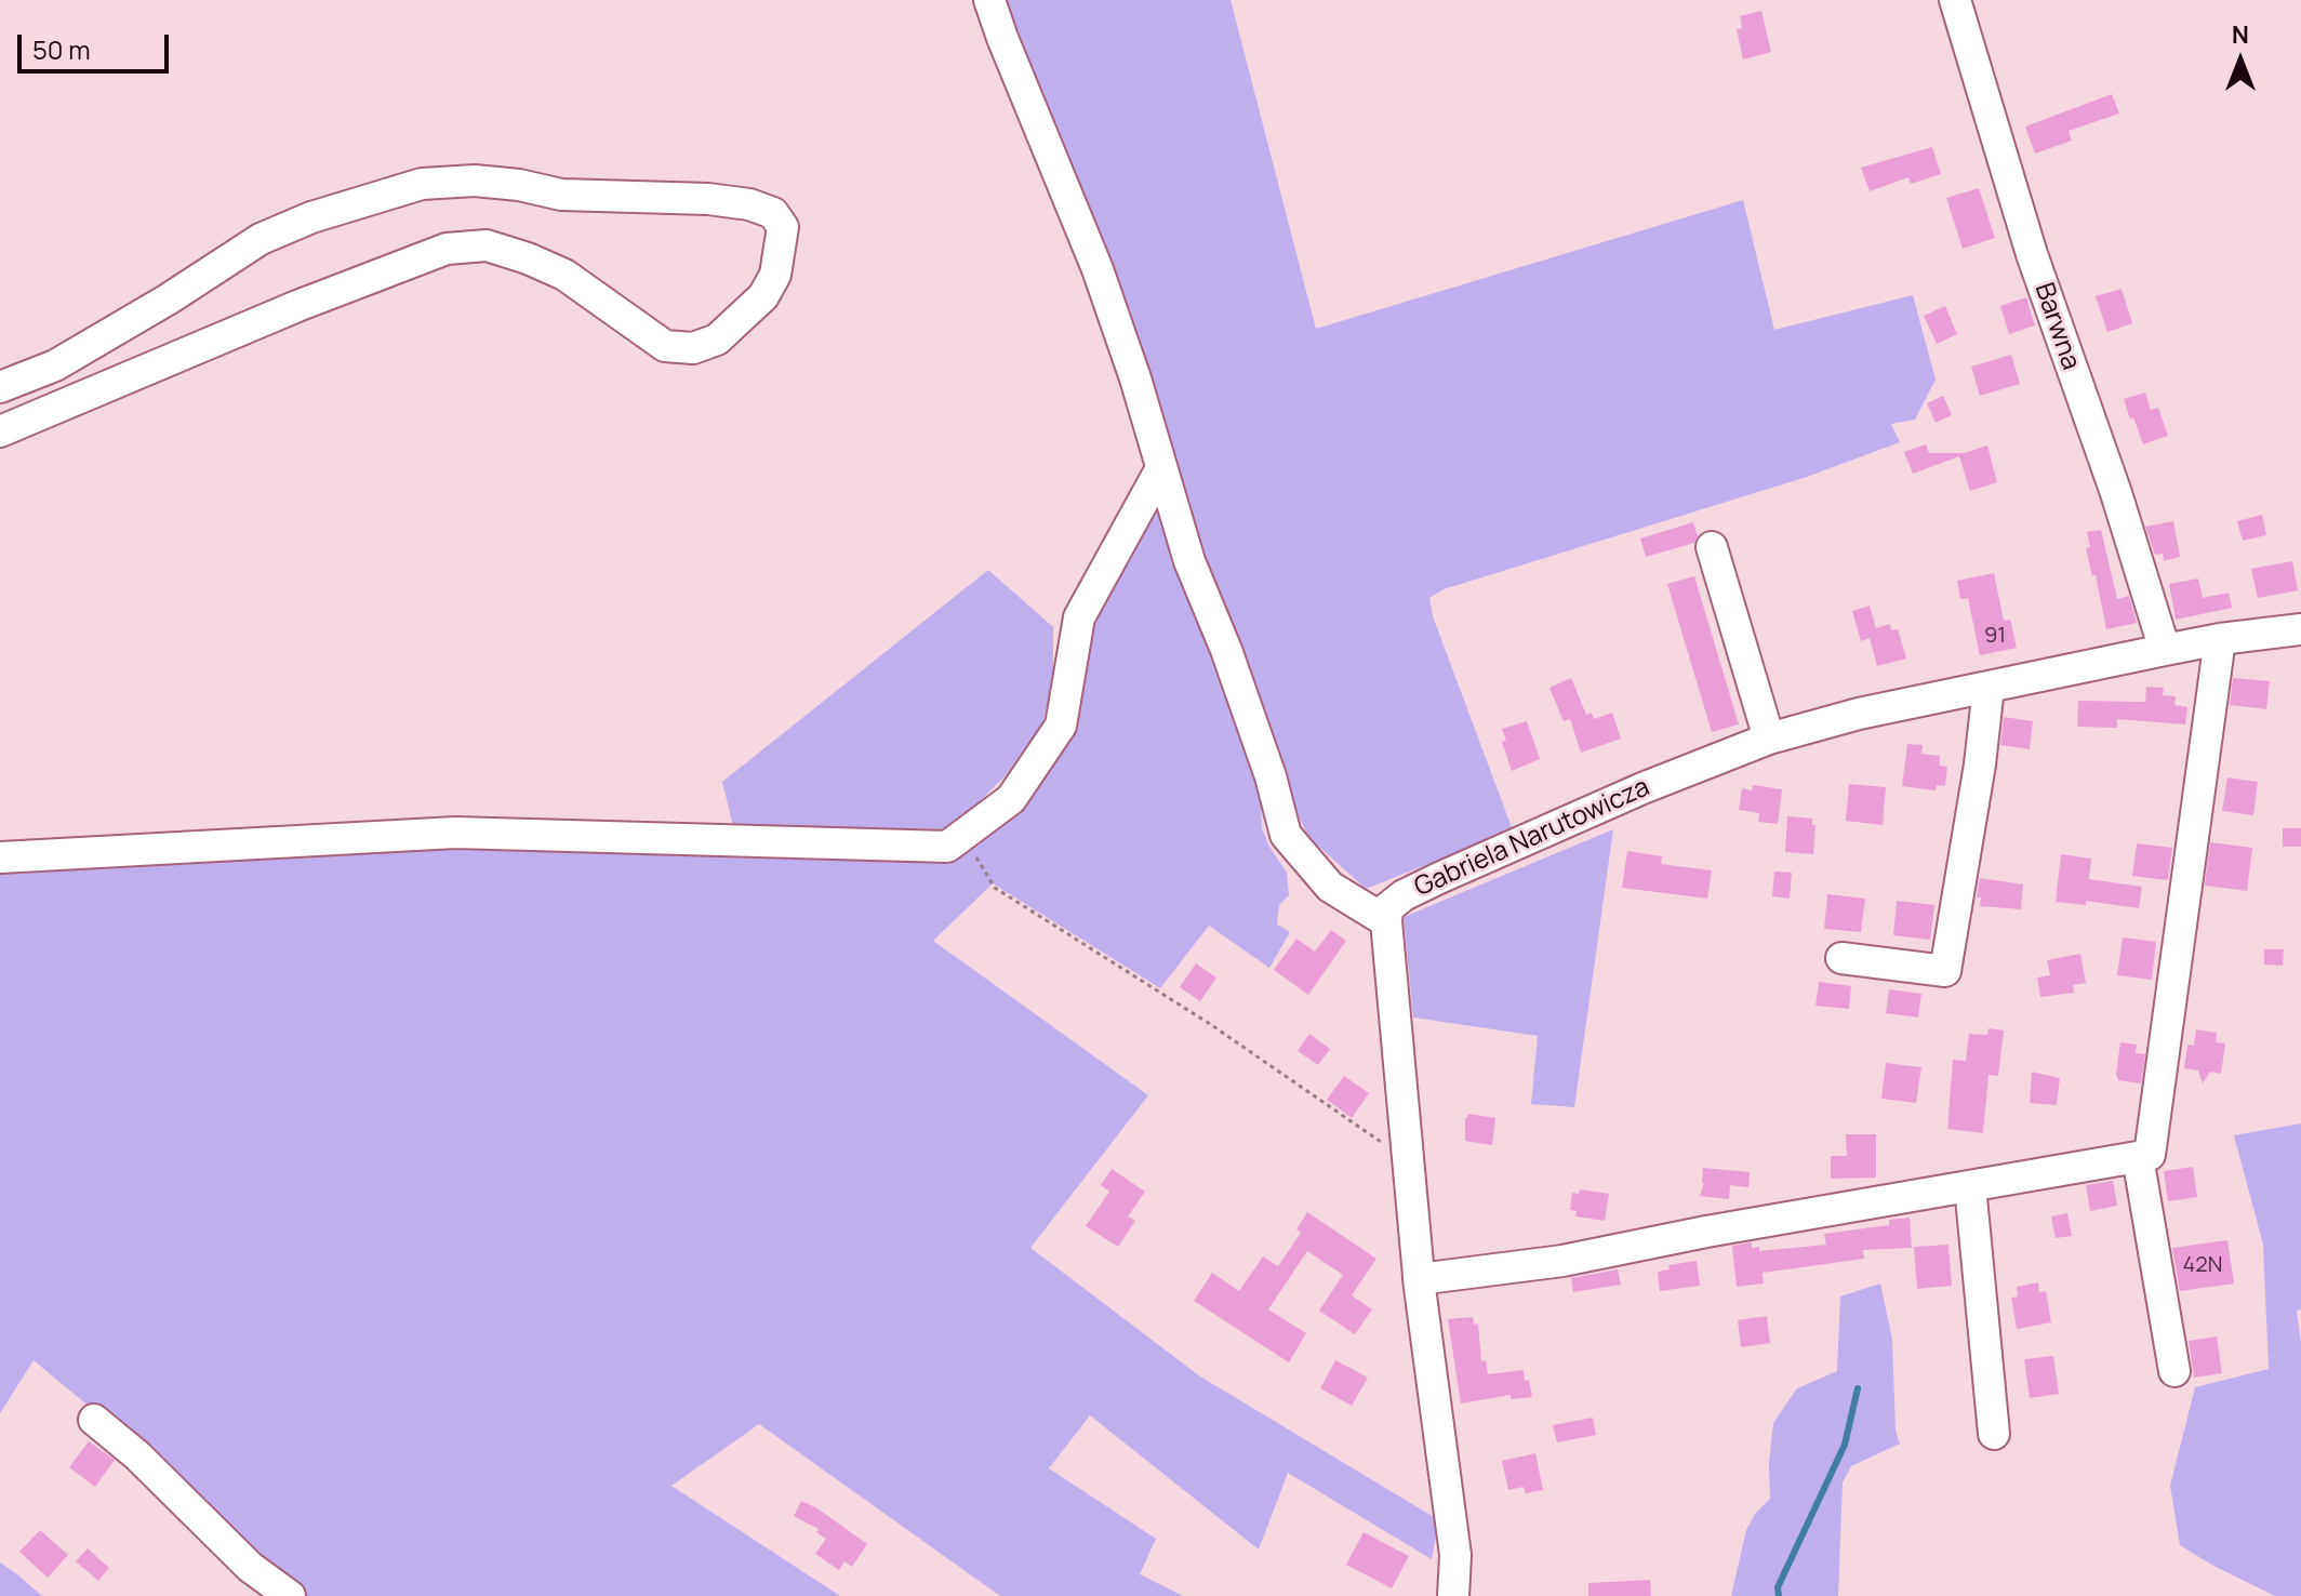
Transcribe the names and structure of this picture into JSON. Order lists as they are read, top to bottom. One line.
{"streets":{"street":["Barwna","Gabriela Narutowicza"]},"crossings":[["Barwna","Gabriela Narutowicza"]],"house_numbers":["91","42N"],"scale_bar":"50 m","north":"top"}
